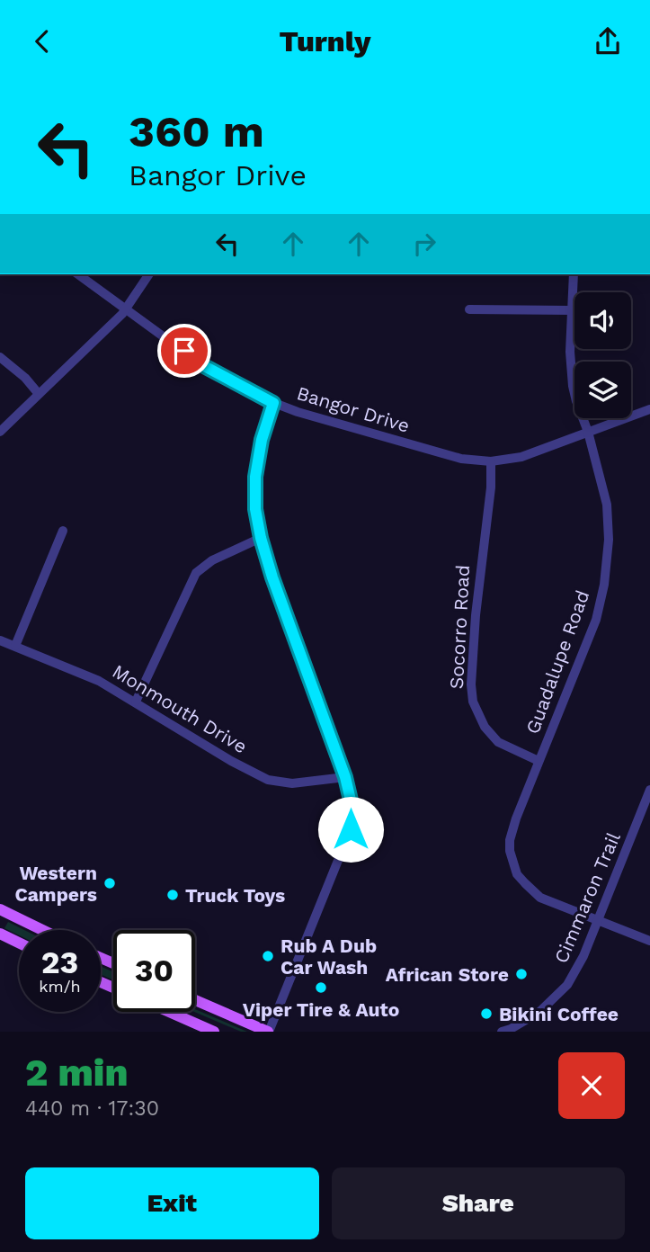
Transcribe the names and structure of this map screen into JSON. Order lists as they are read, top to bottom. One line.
{"streets":{"street":["Bangor Drive","Socorro Road","Guadalupe Road","Monmouth Drive","Cimmaron Trail"]},"crossings":[["Bangor Drive","Socorro Road"],["Bangor Drive","Guadalupe Road"],["Socorro Road","Guadalupe Road"],["Guadalupe Road","Cimmaron Trail"]],"places":["Western Campers","Truck Toys","Rub A Dub Car Wash","African Store","Viper Tire & Auto","Bikini Coffee"],"page":{"header":"Turnly","turn":["360 m","Bangor Drive"],"speed":"23 km/h","limit":"30","heading":["2 min","440 m · 17:30"],"buttons":["Exit","Share"]}}
